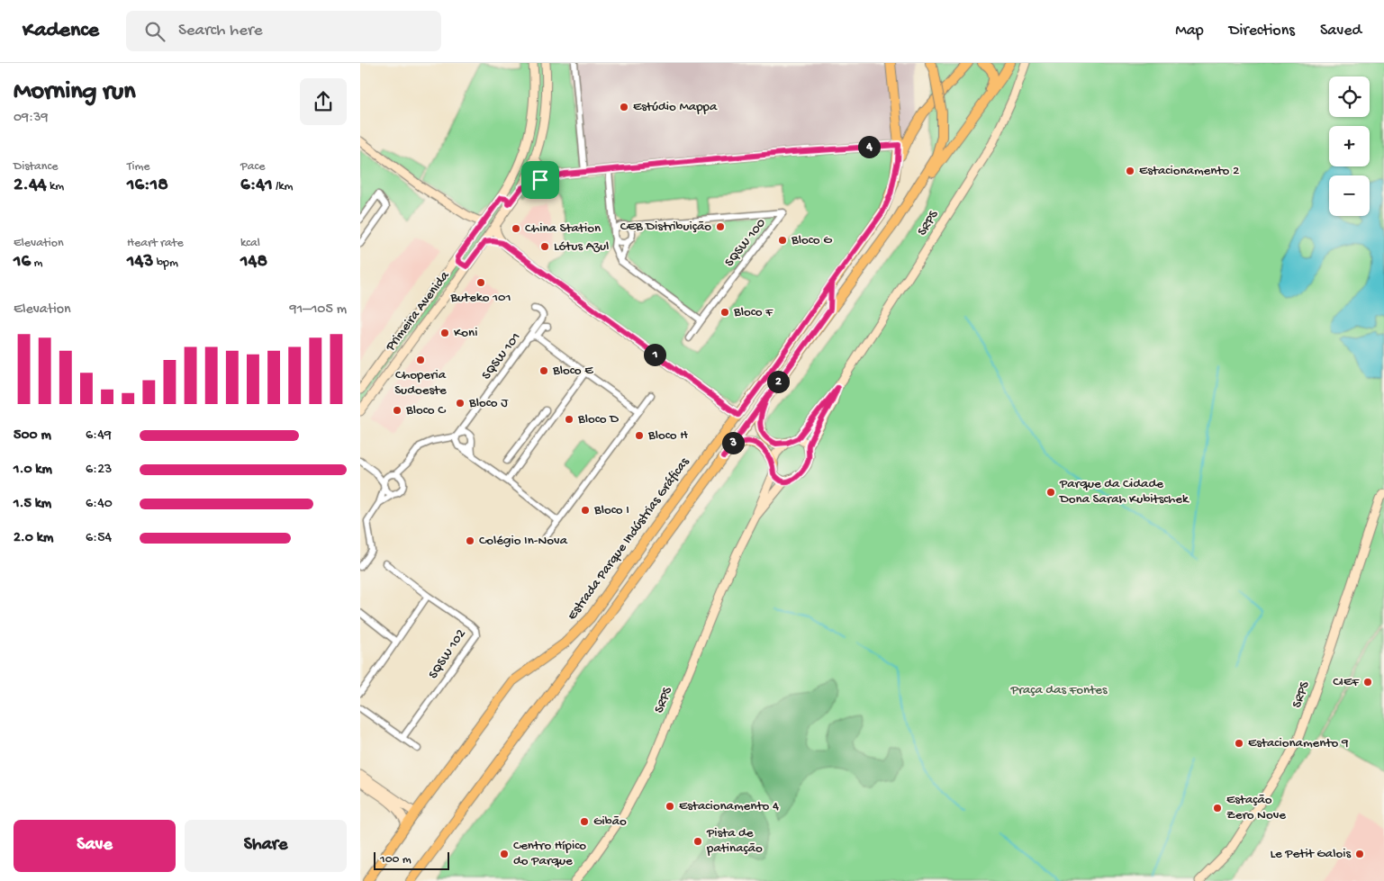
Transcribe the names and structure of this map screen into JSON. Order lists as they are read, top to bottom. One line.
{"streets":{"main road":["SRPS","Primeira Avenida","Estrada Parque Indústrias Gráficas"],"street":["SQSW 100","SQSW 101","SQSW 102"]},"parks":["Praça das Fontes"],"places":["Estúdio Mappa","Estacionamento 2","CEB Distribuição","China Station","Bloco G","Lótus Azul","Buteko 101","Bloco F","Koni","Choperia Sudoeste","Bloco E","Bloco J","Bloco C","Bloco D","Bloco H","Parque da Cidade Dona Sarah Kubitschek","Bloco I","Colégio In-Nova","CIEF","Estacionamento 9","Estacionamento 4","Estação Zero Nove","Gibão","Pista de patinação","Centro Hípico do Parque","Le Petit Galois"],"scale_bar":"100 m","page":{"header":"Kadence","search":"Search here","nav":["Map","Directions","Saved"],"heading":["Morning run","09:39"],"map_buttons":["+","−"],"pins":["4","1","2","3"],"stats":[["Distance","2.44 km"],["Time","16:18"],["Pace","6:41 /km"],["Elevation","16 m"],["Heart rate","143 bpm"],["kcal","148"]],"chart":["Elevation","91–105 m"],"list":[{"name":"500 m","note":"6:49"},{"name":"1.0 km","note":"6:23"},{"name":"1.5 km","note":"6:40"},{"name":"2.0 km","note":"6:54"}],"buttons":["Save","Share"],"scale":"100 m"}}
